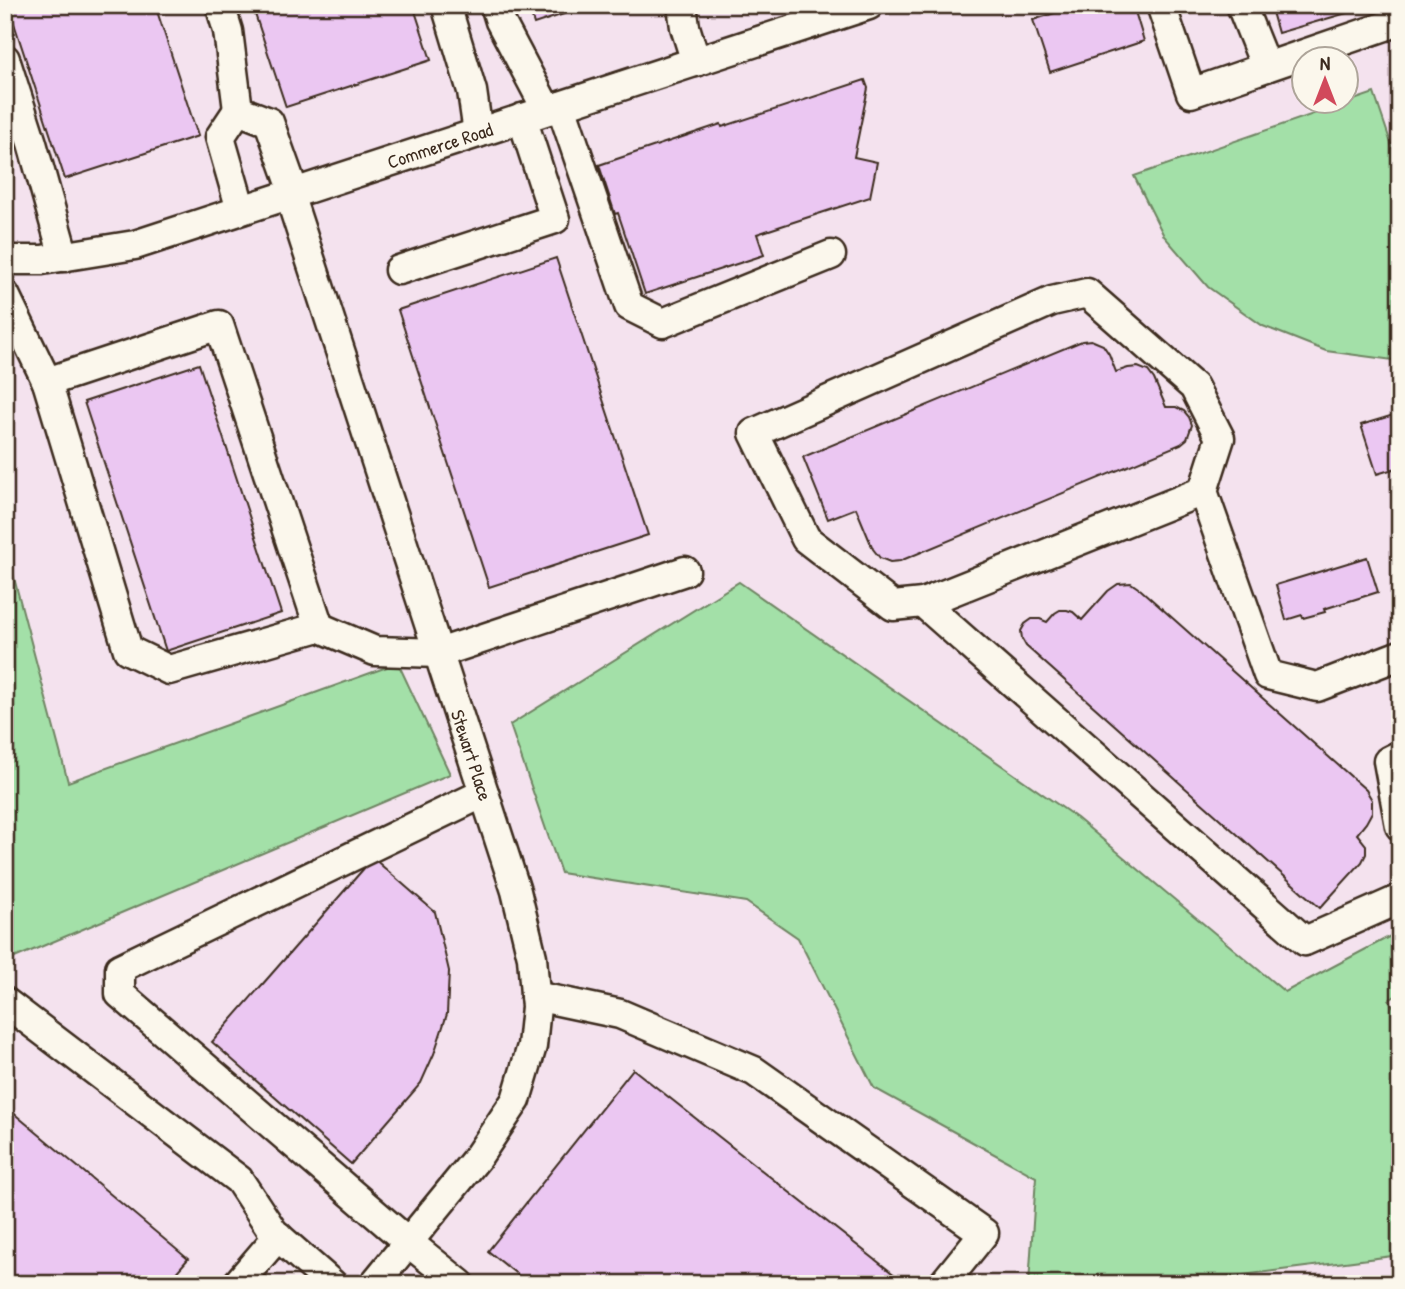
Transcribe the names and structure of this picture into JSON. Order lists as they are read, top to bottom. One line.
{"streets":{"street":["Commerce Road","Stewart Place"]},"crossings":[["Commerce Road","Stewart Place"]],"north":"top"}
